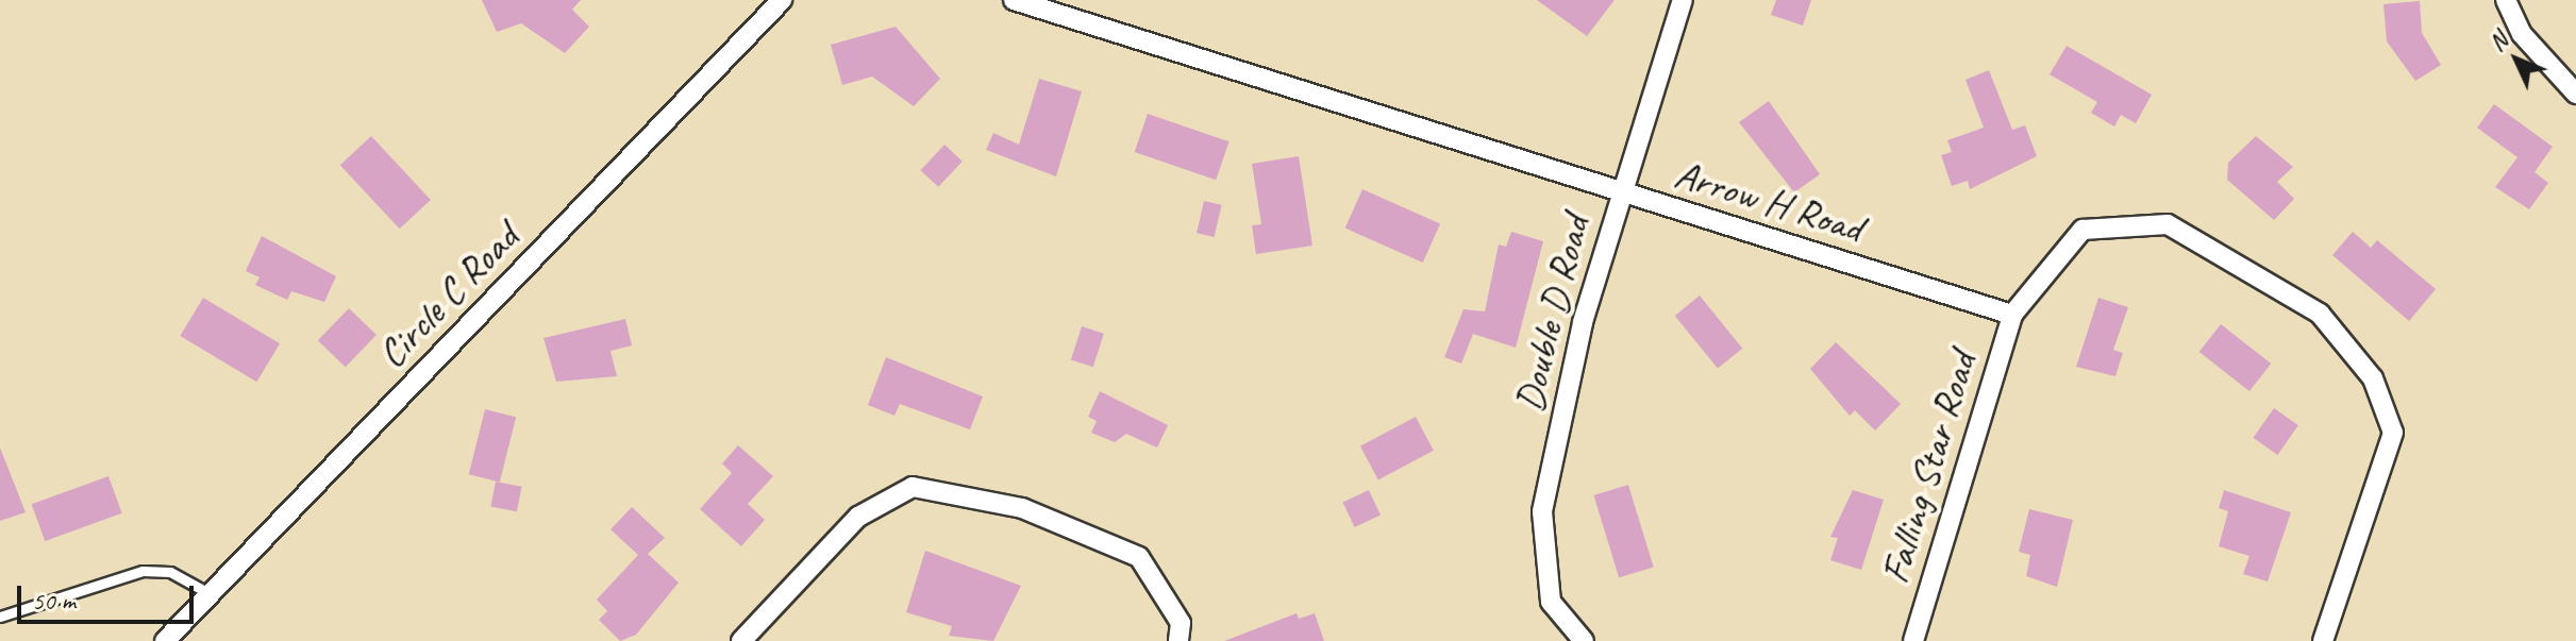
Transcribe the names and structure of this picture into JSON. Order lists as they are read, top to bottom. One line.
{"streets":{"street":["Arrow H Road","Circle C Road","Double D Road","Falling Star Road"]},"crossings":[["Arrow H Road","Double D Road"],["Arrow H Road","Falling Star Road"]],"scale_bar":"50 m","north":"top left"}
